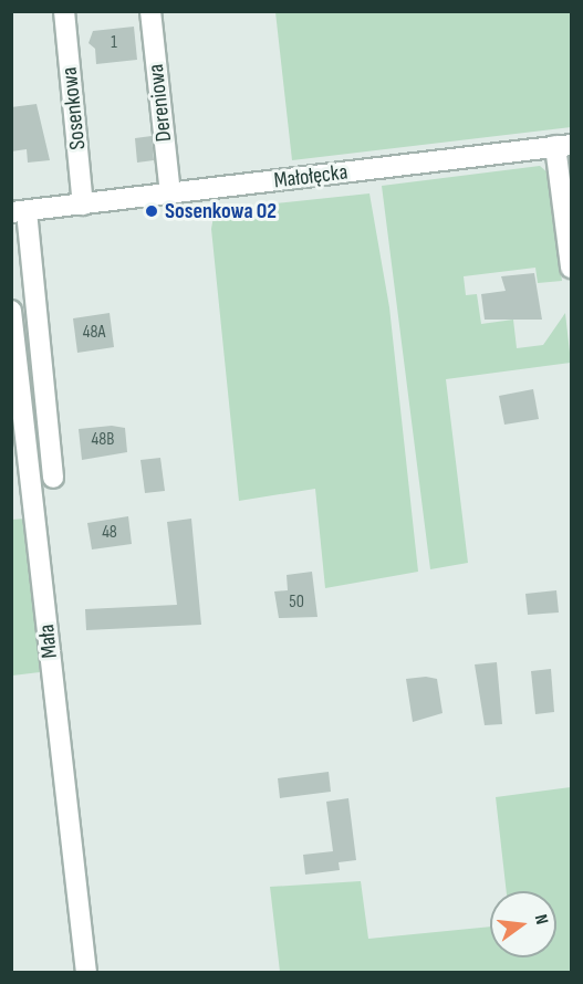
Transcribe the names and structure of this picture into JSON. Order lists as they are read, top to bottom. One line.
{"streets":{"street":["Dereniowa","Sosenkowa","Małołęcka","Mała"]},"crossings":[["Dereniowa","Małołęcka"],["Sosenkowa","Małołęcka"]],"places":["Sosenkowa 02"],"house_numbers":["1","48A","48B","48","50"],"north":"right"}
